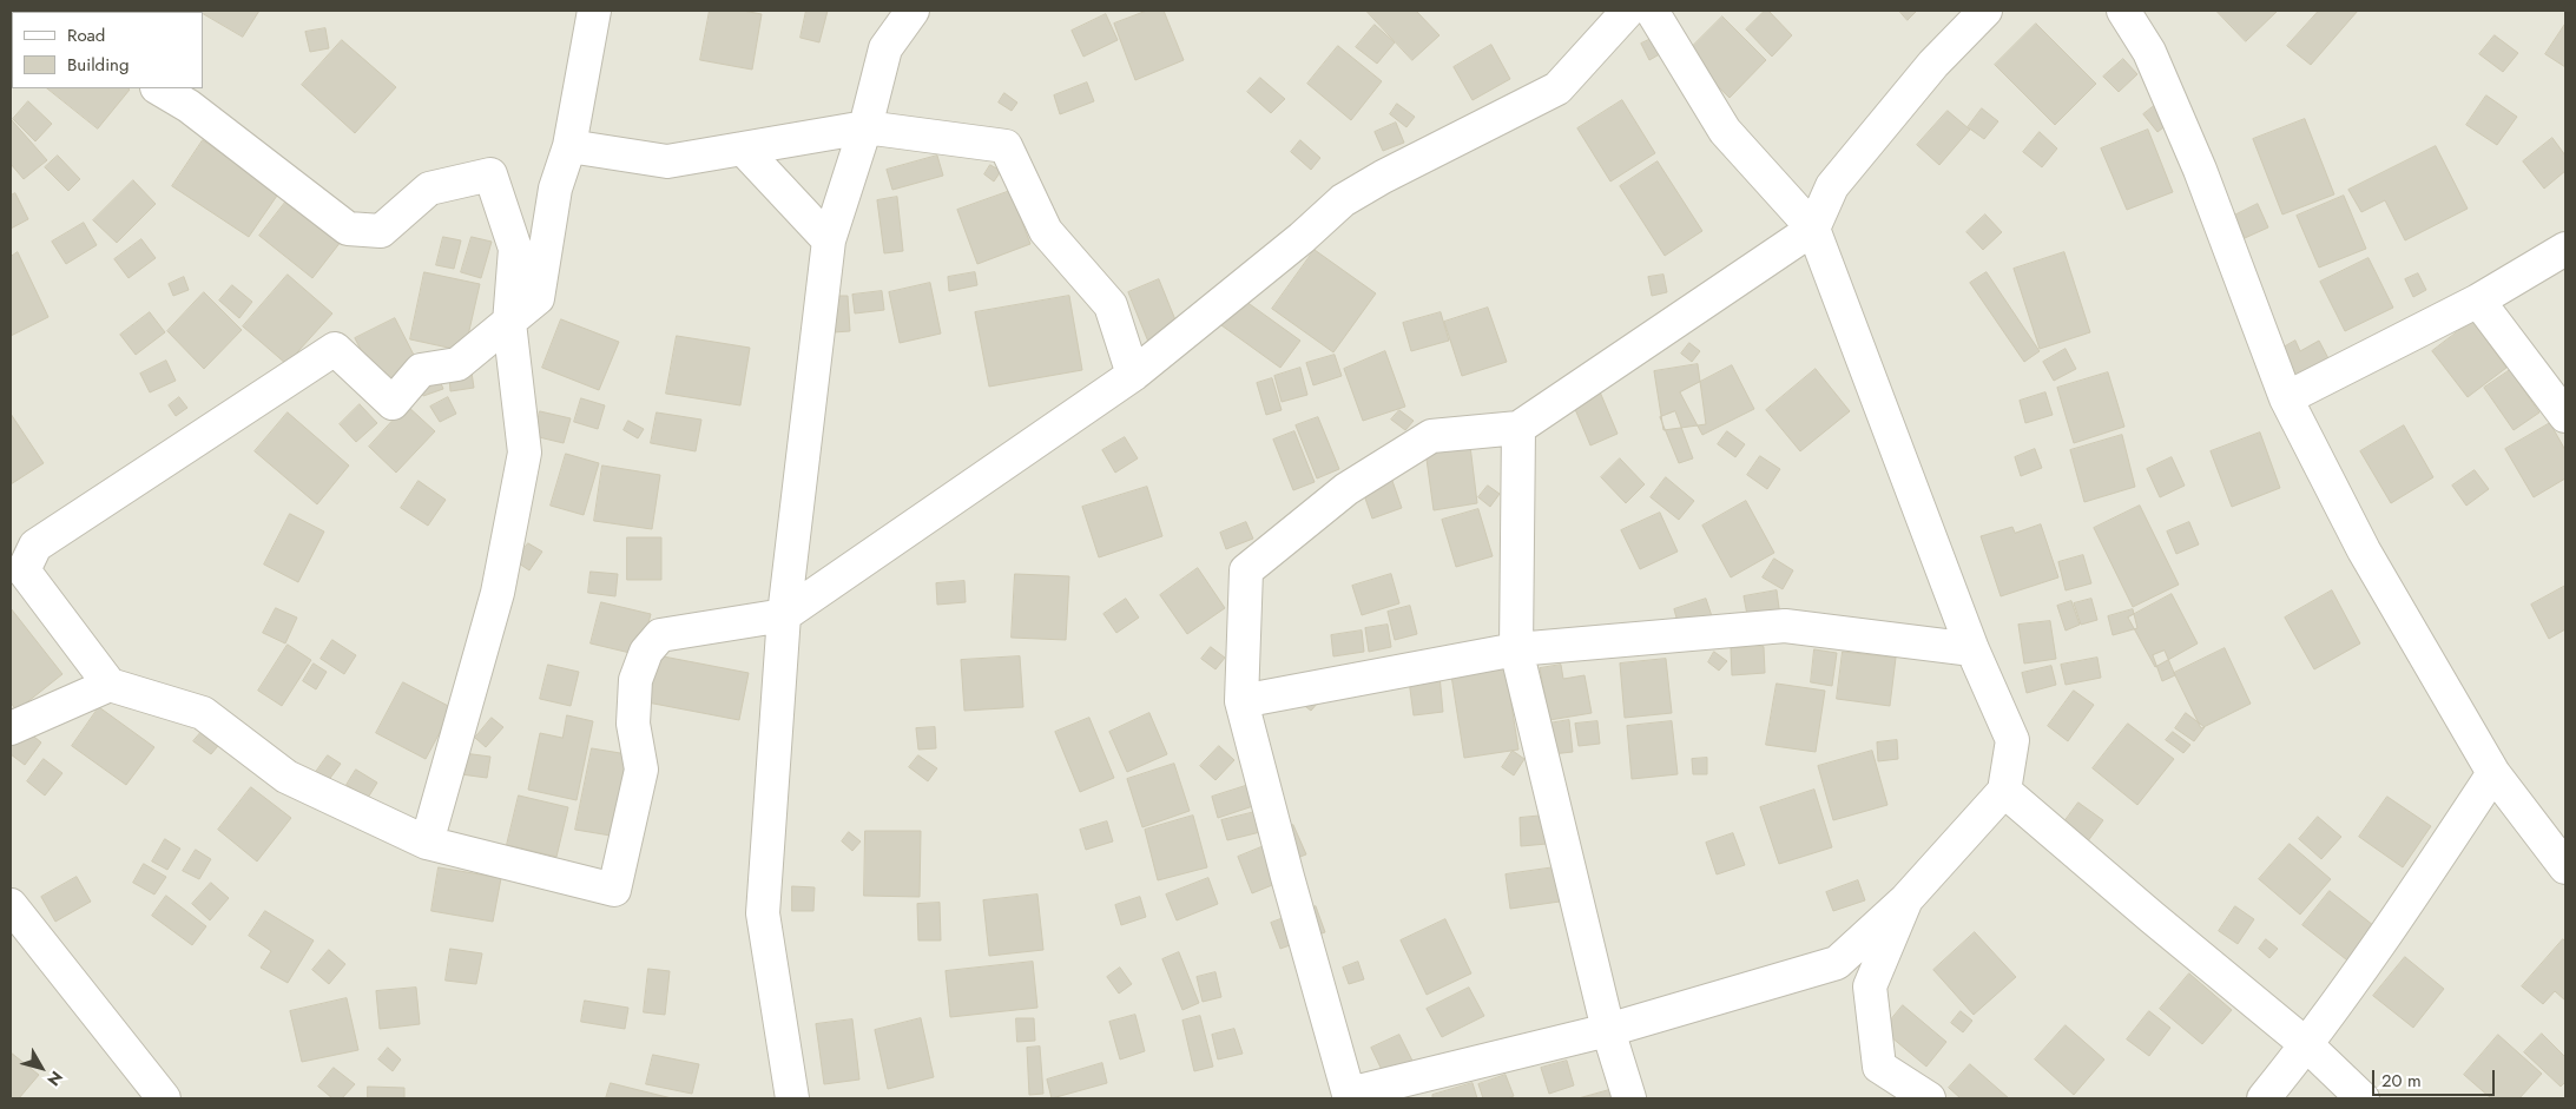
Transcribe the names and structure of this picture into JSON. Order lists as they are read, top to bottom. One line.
{"legend":["Road","Building"],"scale_bar":"20 m","north":"bottom right"}
